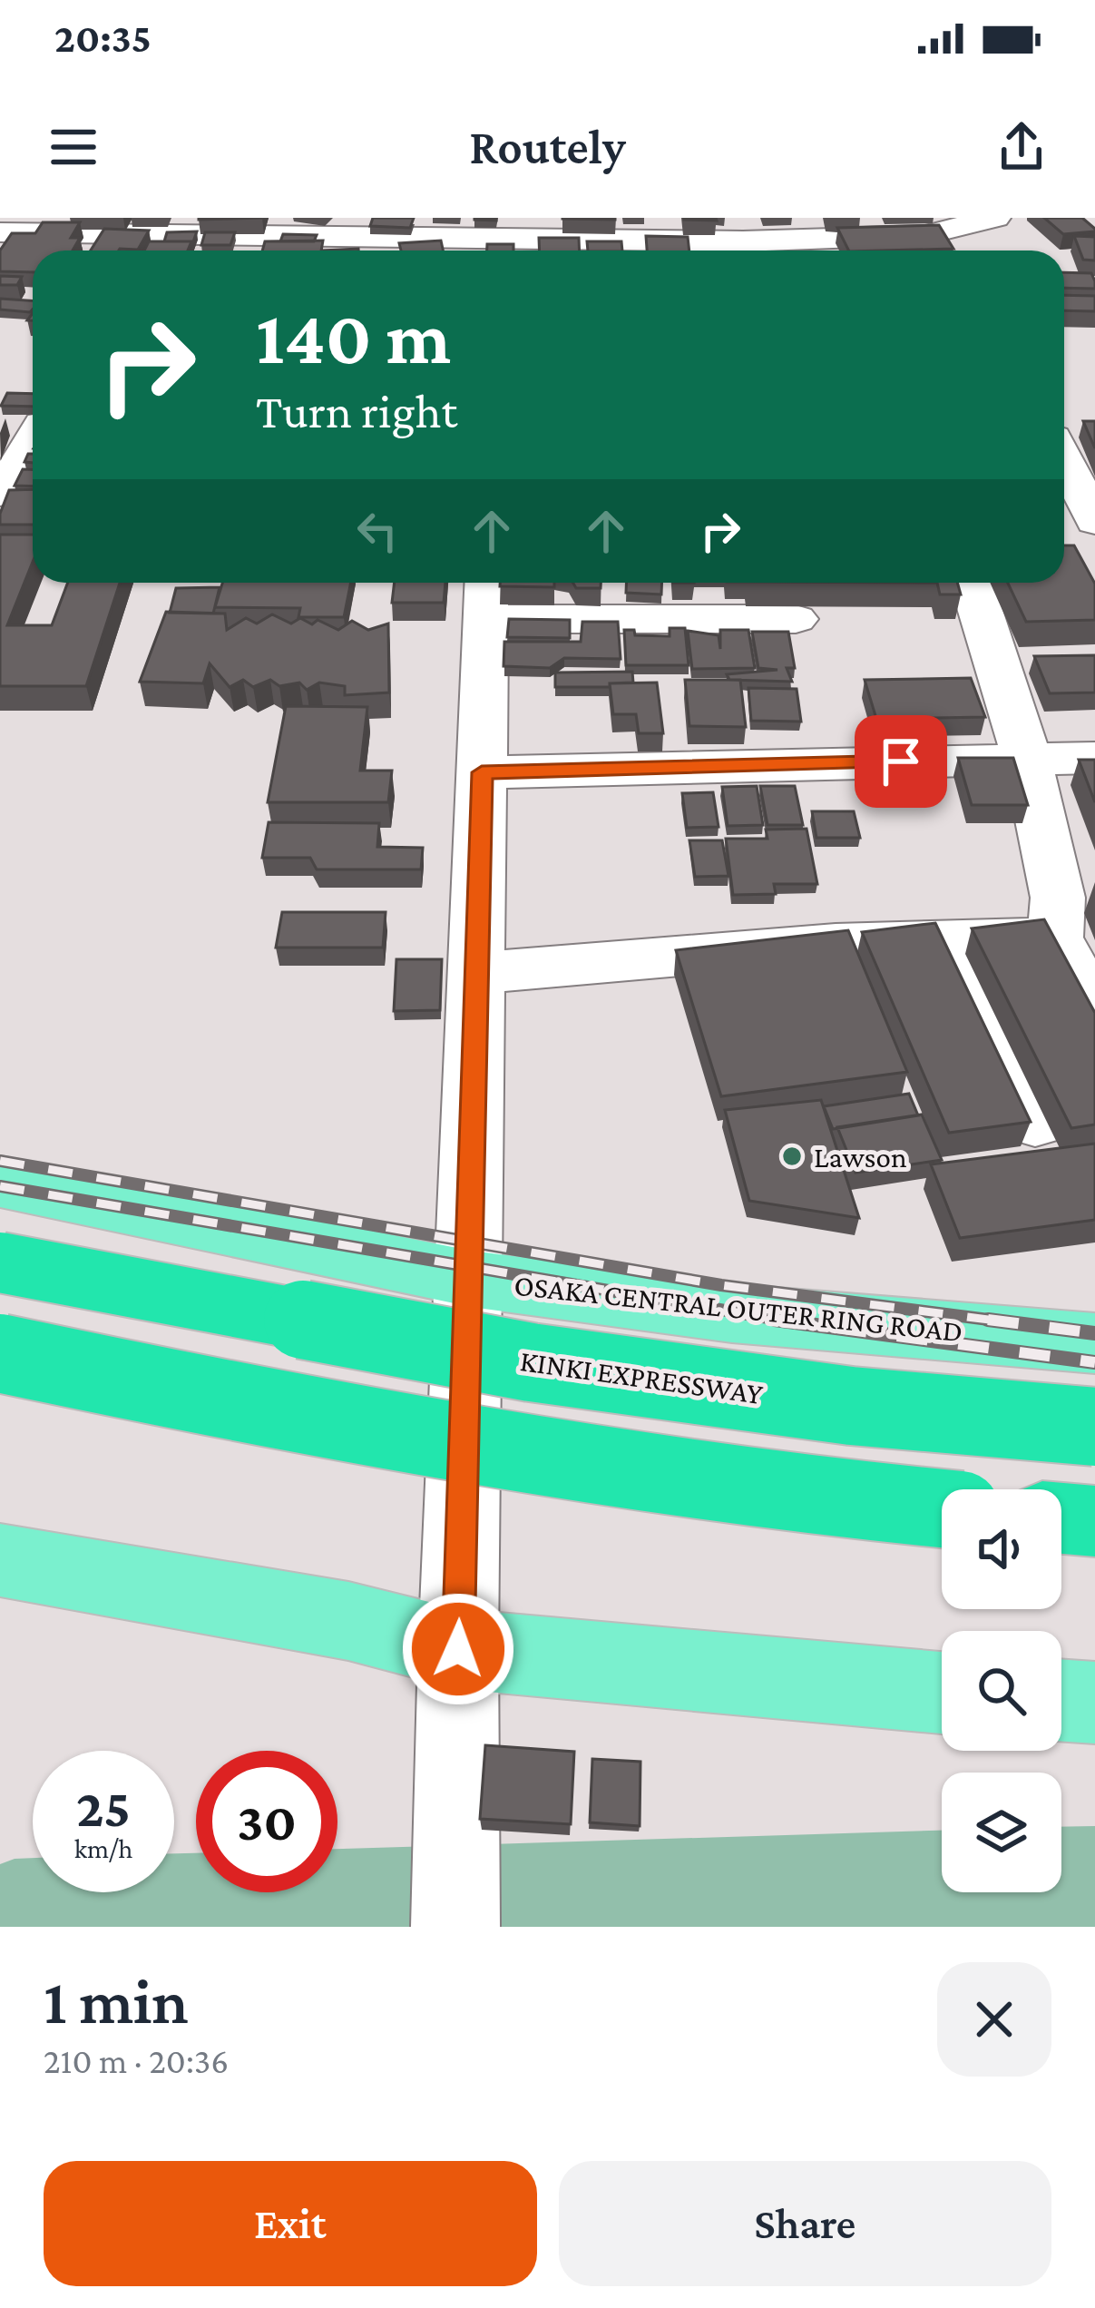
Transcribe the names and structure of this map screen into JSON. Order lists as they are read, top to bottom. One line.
{"streets":{"highway":["KINKI EXPRESSWAY"],"main road":["OSAKA CENTRAL OUTER RING ROAD"]},"places":["Lawson"],"page":{"status":"20:35","header":"Routely","turn":["140 m","Turn right"],"speed":"25 km/h","limit":"30","heading":["1 min","210 m · 20:36"],"buttons":["Exit","Share"]}}
